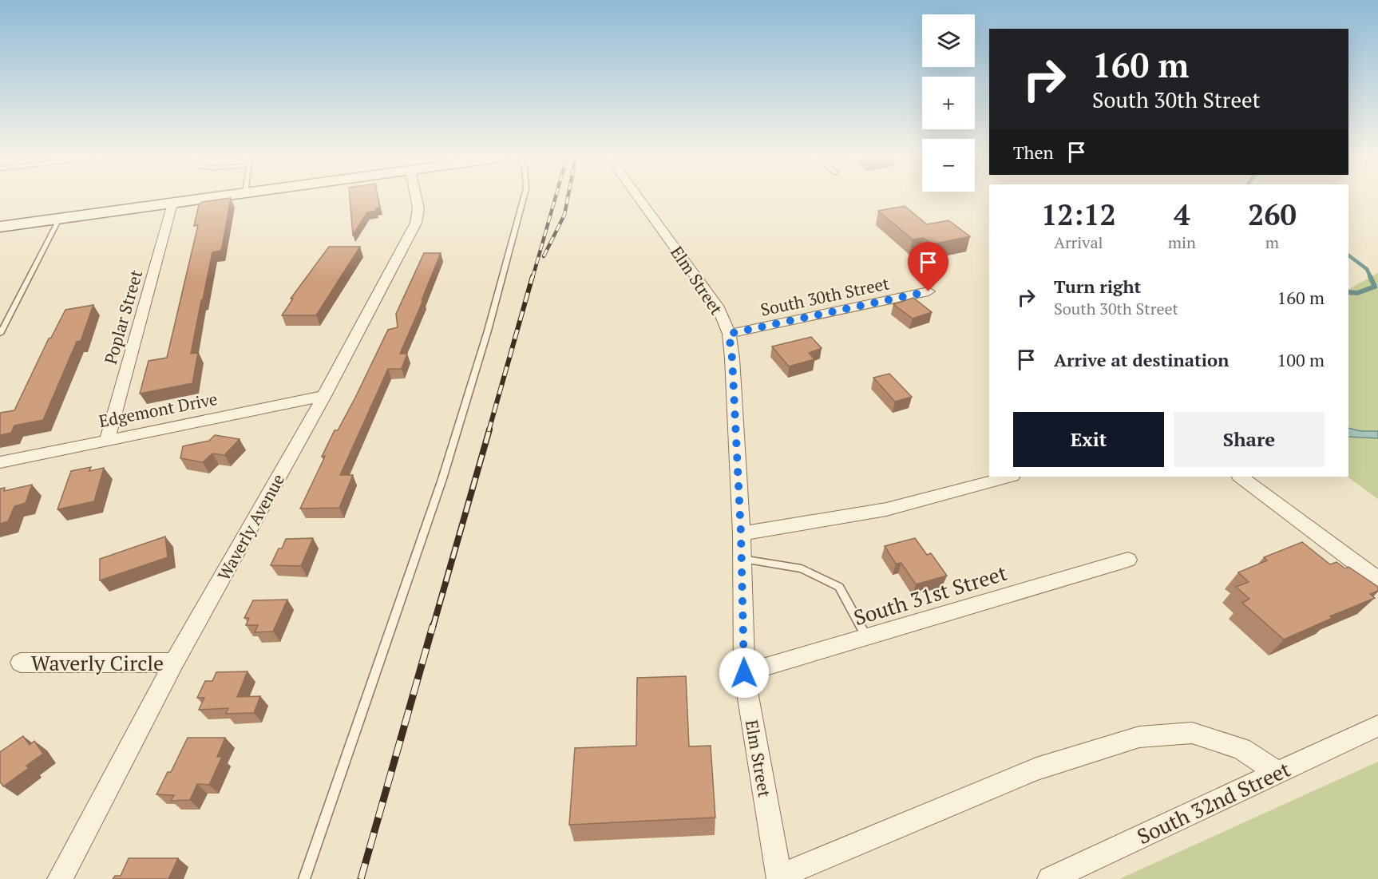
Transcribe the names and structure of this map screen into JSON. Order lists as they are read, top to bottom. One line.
{"streets":{"street":["Elm Street","South 30th Street","Poplar Street","Edgemont Drive","Waverly Avenue","South 31st Street","Waverly Circle","South 32nd Street"]},"crossings":[["Elm Street","South 30th Street"],["Elm Street","South 31st Street"],["Poplar Street","Edgemont Drive"],["Edgemont Drive","Waverly Avenue"],["Waverly Avenue","Waverly Circle"]],"page":{"map_buttons":["+","−"],"turn":["160 m","South 30th Street"],"then":"Then","eta":["12:12","Arrival","4","min","260","m"],"list":[{"name":"Turn right","note":"South 30th Street","value":"160 m"},{"name":"Arrive at destination","value":"100 m"}],"buttons":["Exit","Share"]}}
